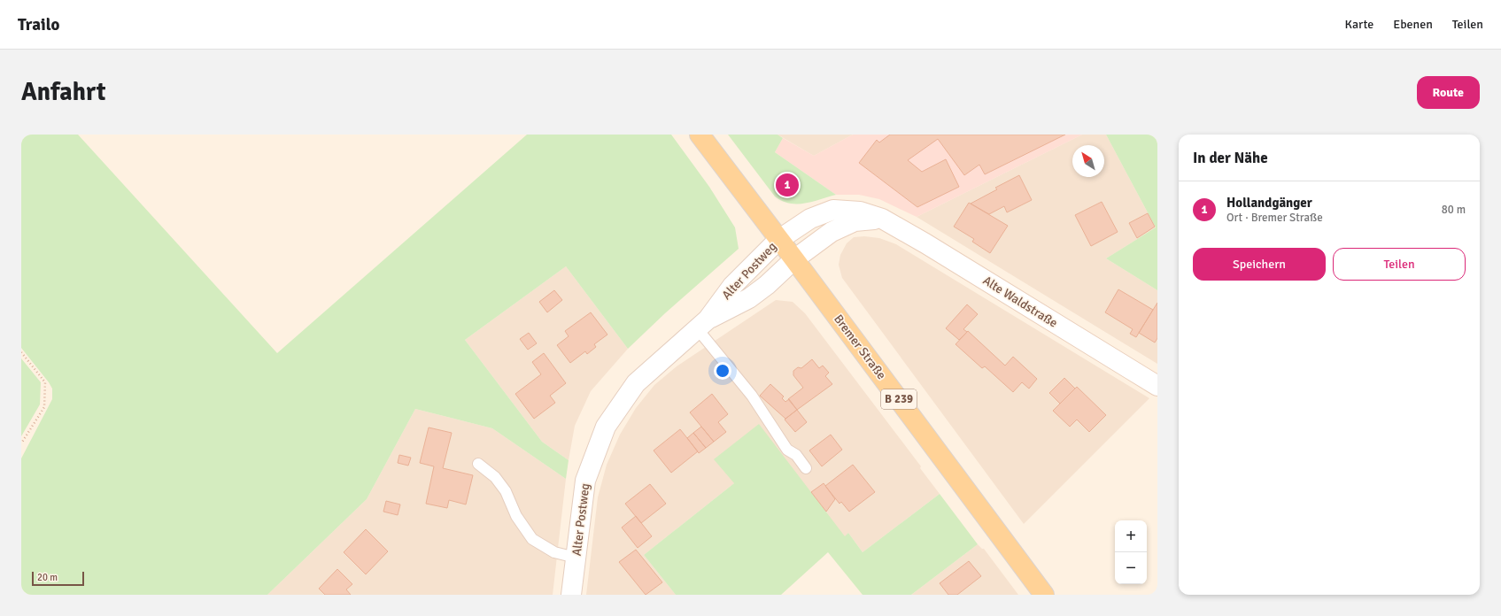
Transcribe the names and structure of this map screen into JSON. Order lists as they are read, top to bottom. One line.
{"streets":{"main road":["Bremer Straße","B 239"],"street":["Alter Postweg","Alte Waldstraße"]},"crossings":[["Alter Postweg","Alte Waldstraße"],["Alter Postweg","Bremer Straße"],["Alte Waldstraße","Bremer Straße"]],"scale_bar":"20 m","north":"top left","page":{"header":"Trailo","nav":["Karte","Ebenen","Teilen"],"buttons":["Route",["Speichern","Teilen"]],"title":"Anfahrt","heading":"In der Nähe","pins":"1","list":[{"mark":"1","name":"Hollandgänger","note":"Ort · Bremer Straße","value":"80 m"}],"map_buttons":["+","−"],"scale":"20 m"}}
